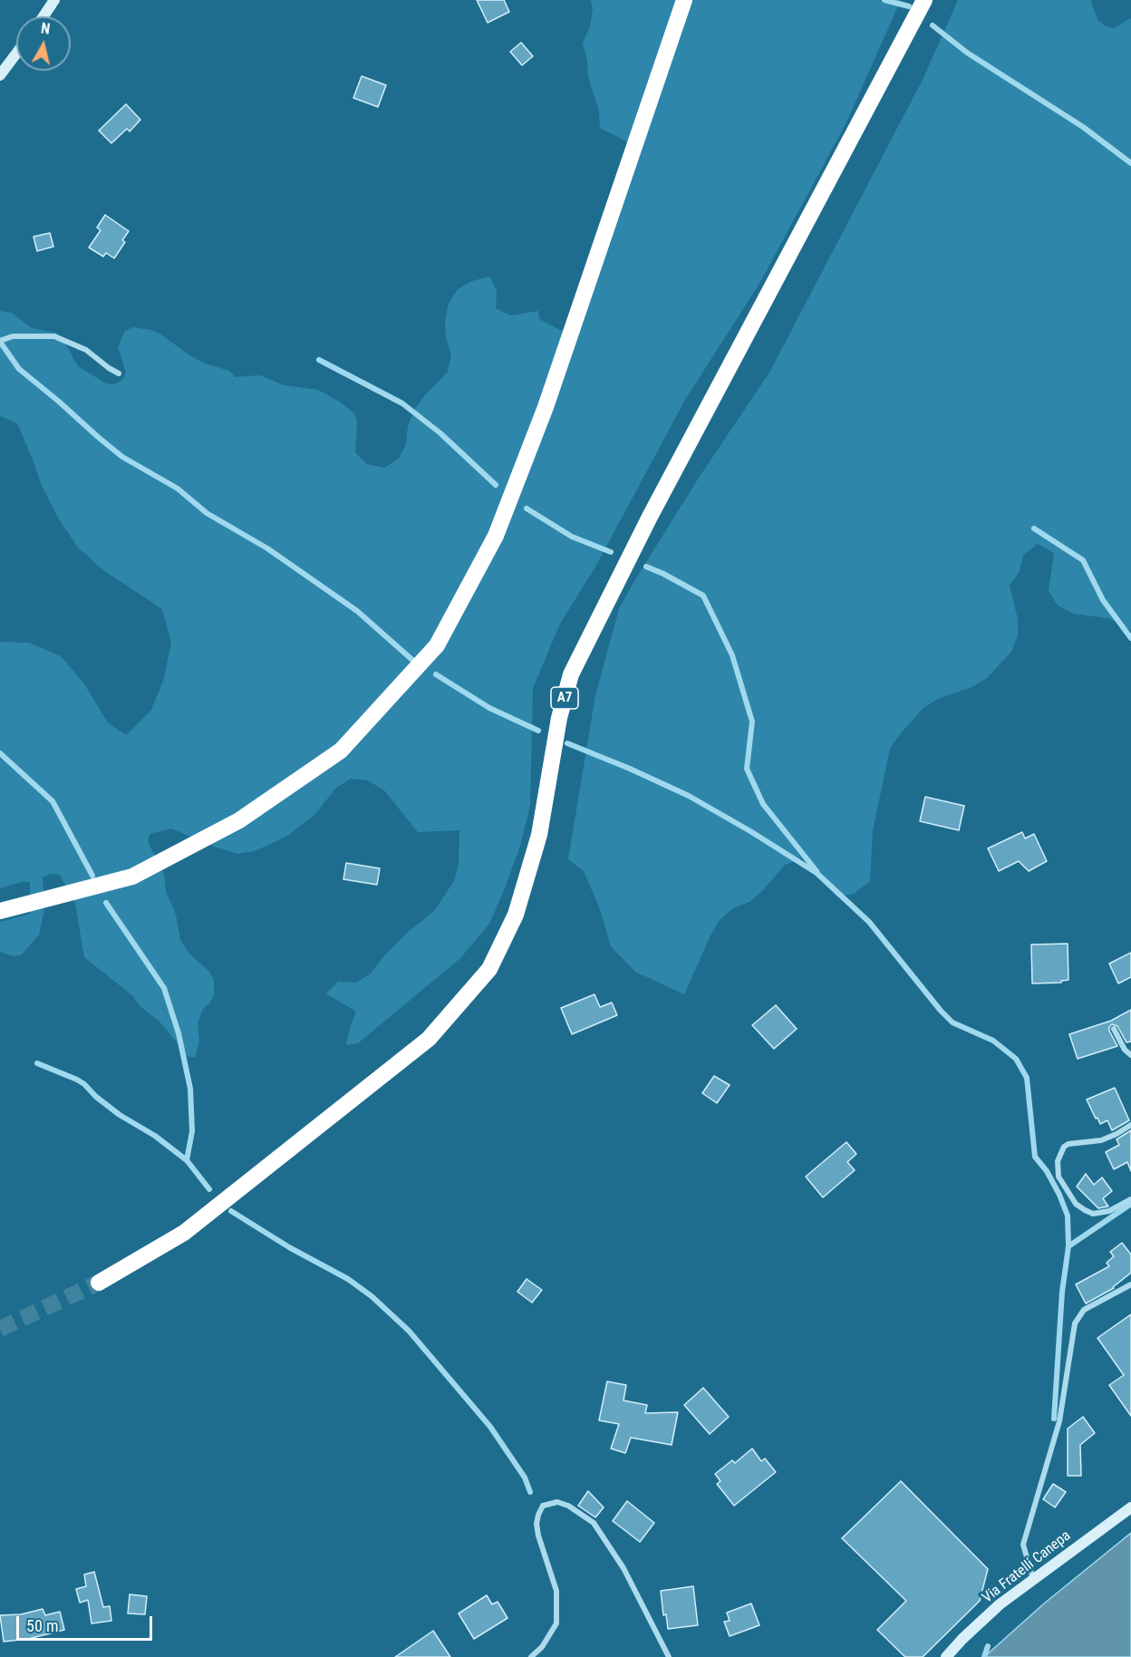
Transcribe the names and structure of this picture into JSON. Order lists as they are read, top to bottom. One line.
{"streets":{"highway":["A7"],"main road":["Via Fratelli Canepa"]},"scale_bar":"50 m","north":"top"}
